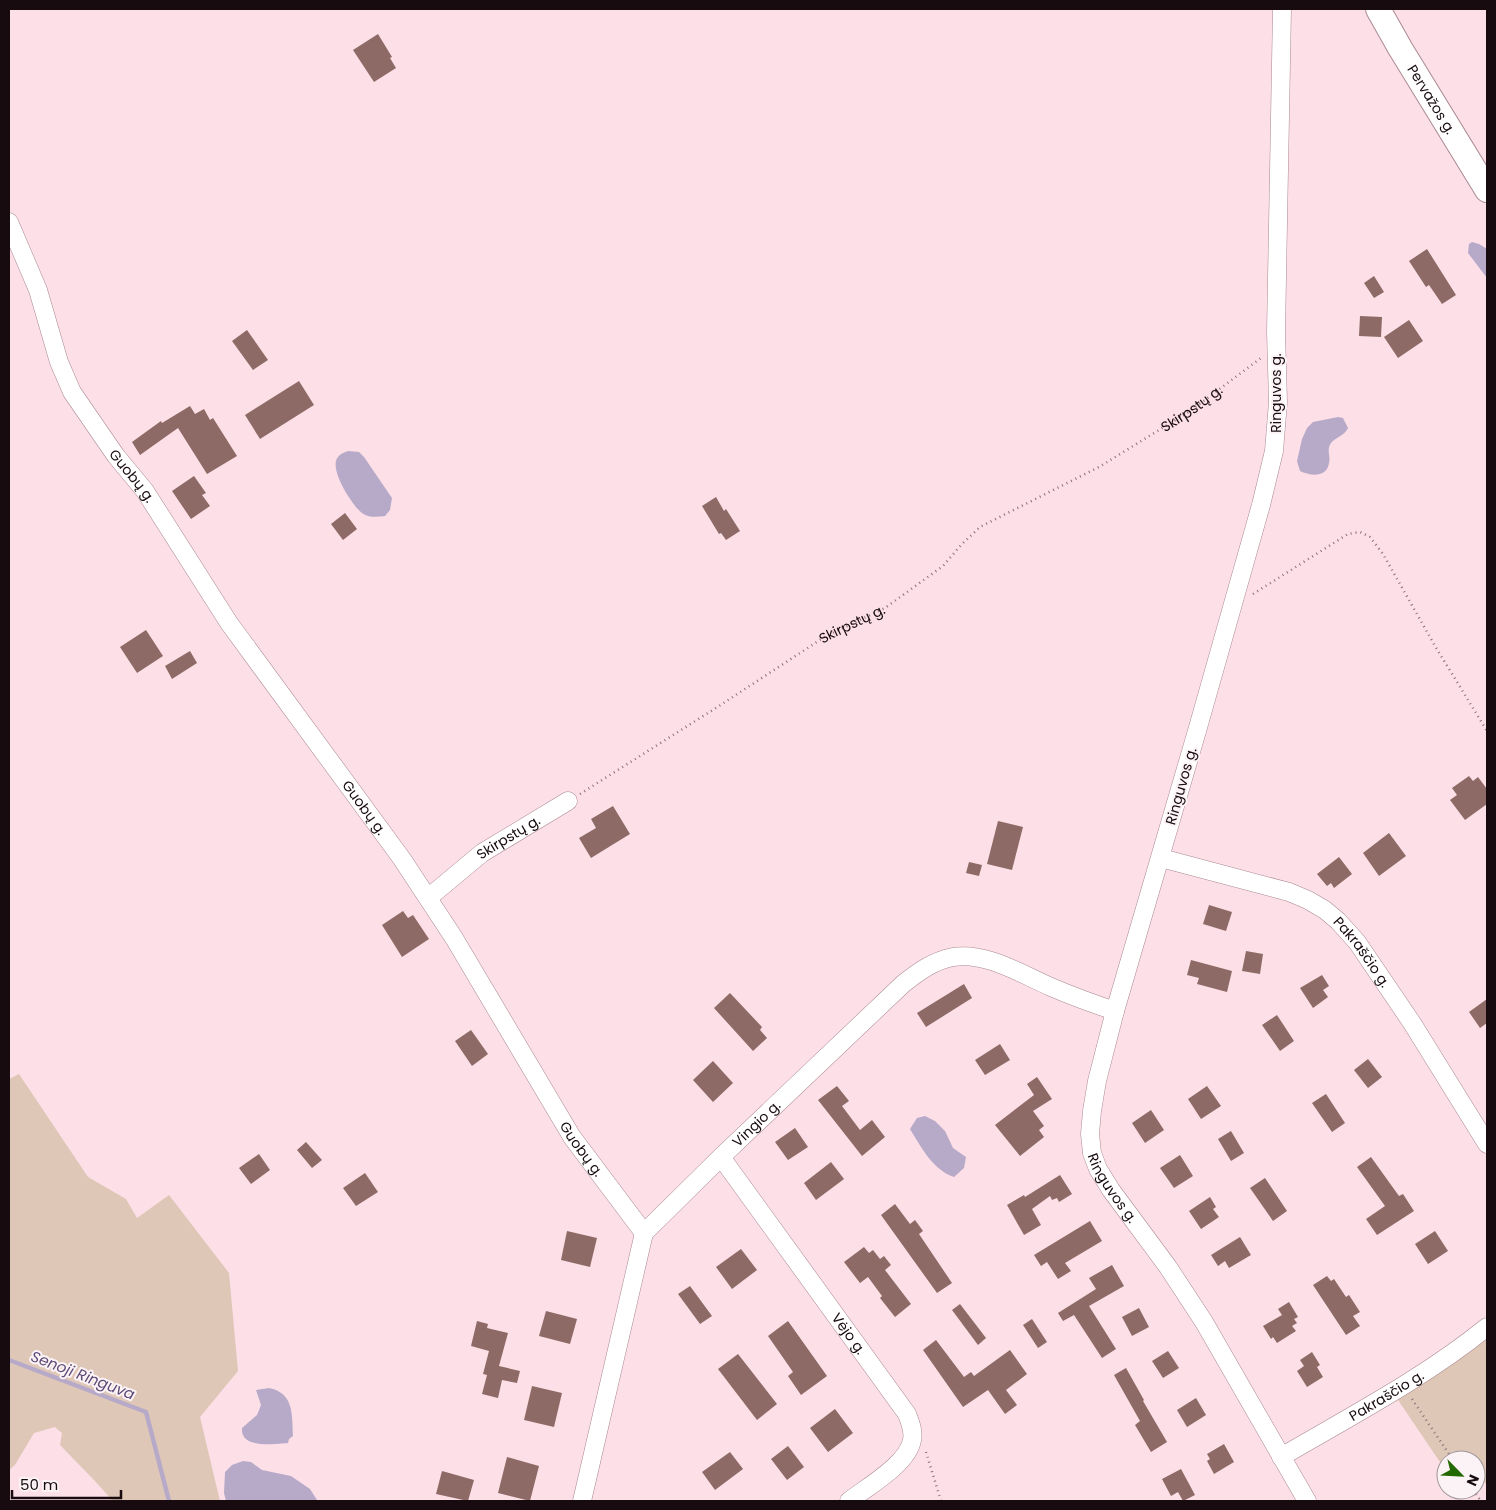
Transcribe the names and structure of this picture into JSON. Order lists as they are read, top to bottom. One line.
{"streets":{"main road":["Pervažos g."],"street":["Ringuvos g.","Skirpstų g.","Guobų g.","Pakraščio g.","Vingio g.","Vėjo g."]},"crossings":[["Ringuvos g.","Skirpstų g."],["Ringuvos g.","Pakraščio g."],["Ringuvos g.","Vingio g."],["Skirpstų g.","Guobų g."],["Guobų g.","Vingio g."],["Vingio g.","Vėjo g."]],"water":["Senoji Ringuva"],"scale_bar":"50 m","north":"bottom right"}
